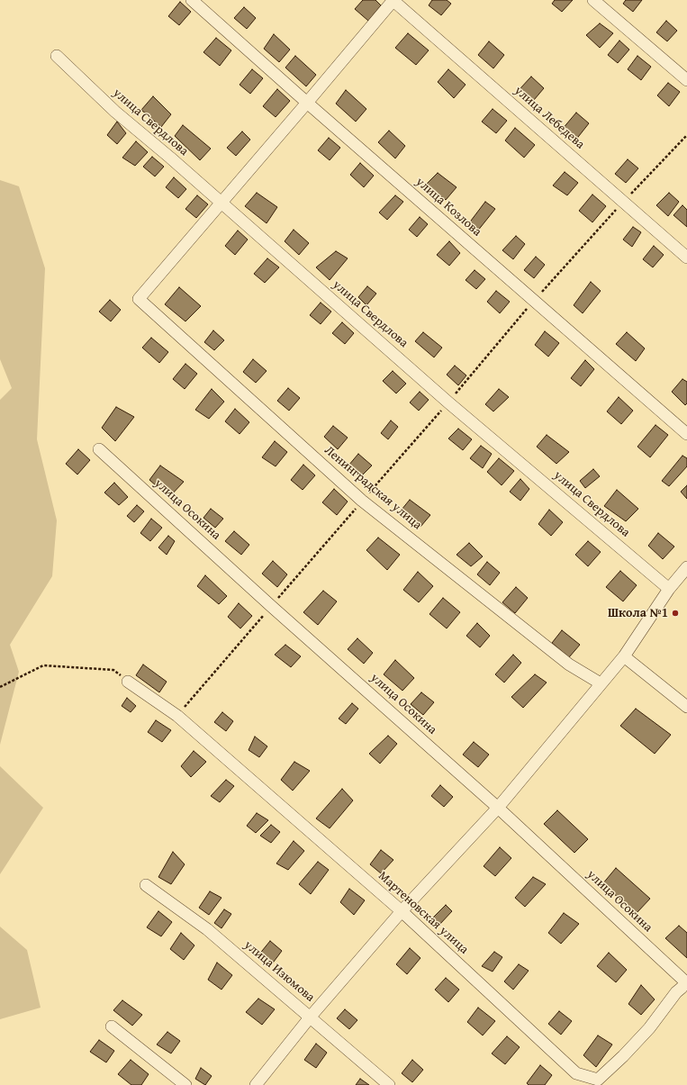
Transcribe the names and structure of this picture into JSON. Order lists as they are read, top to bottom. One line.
{"streets":{"street":["улица Лебедева","улица Свердлова","улица Козлова","Ленинградская улица","улица Осокина","Мартеновская улица","улица Изюмова"]},"crossings":[["улица Свердлова","Ленинградская улица"],["улица Осокина","Мартеновская улица"]],"places":["Школа №1"]}
